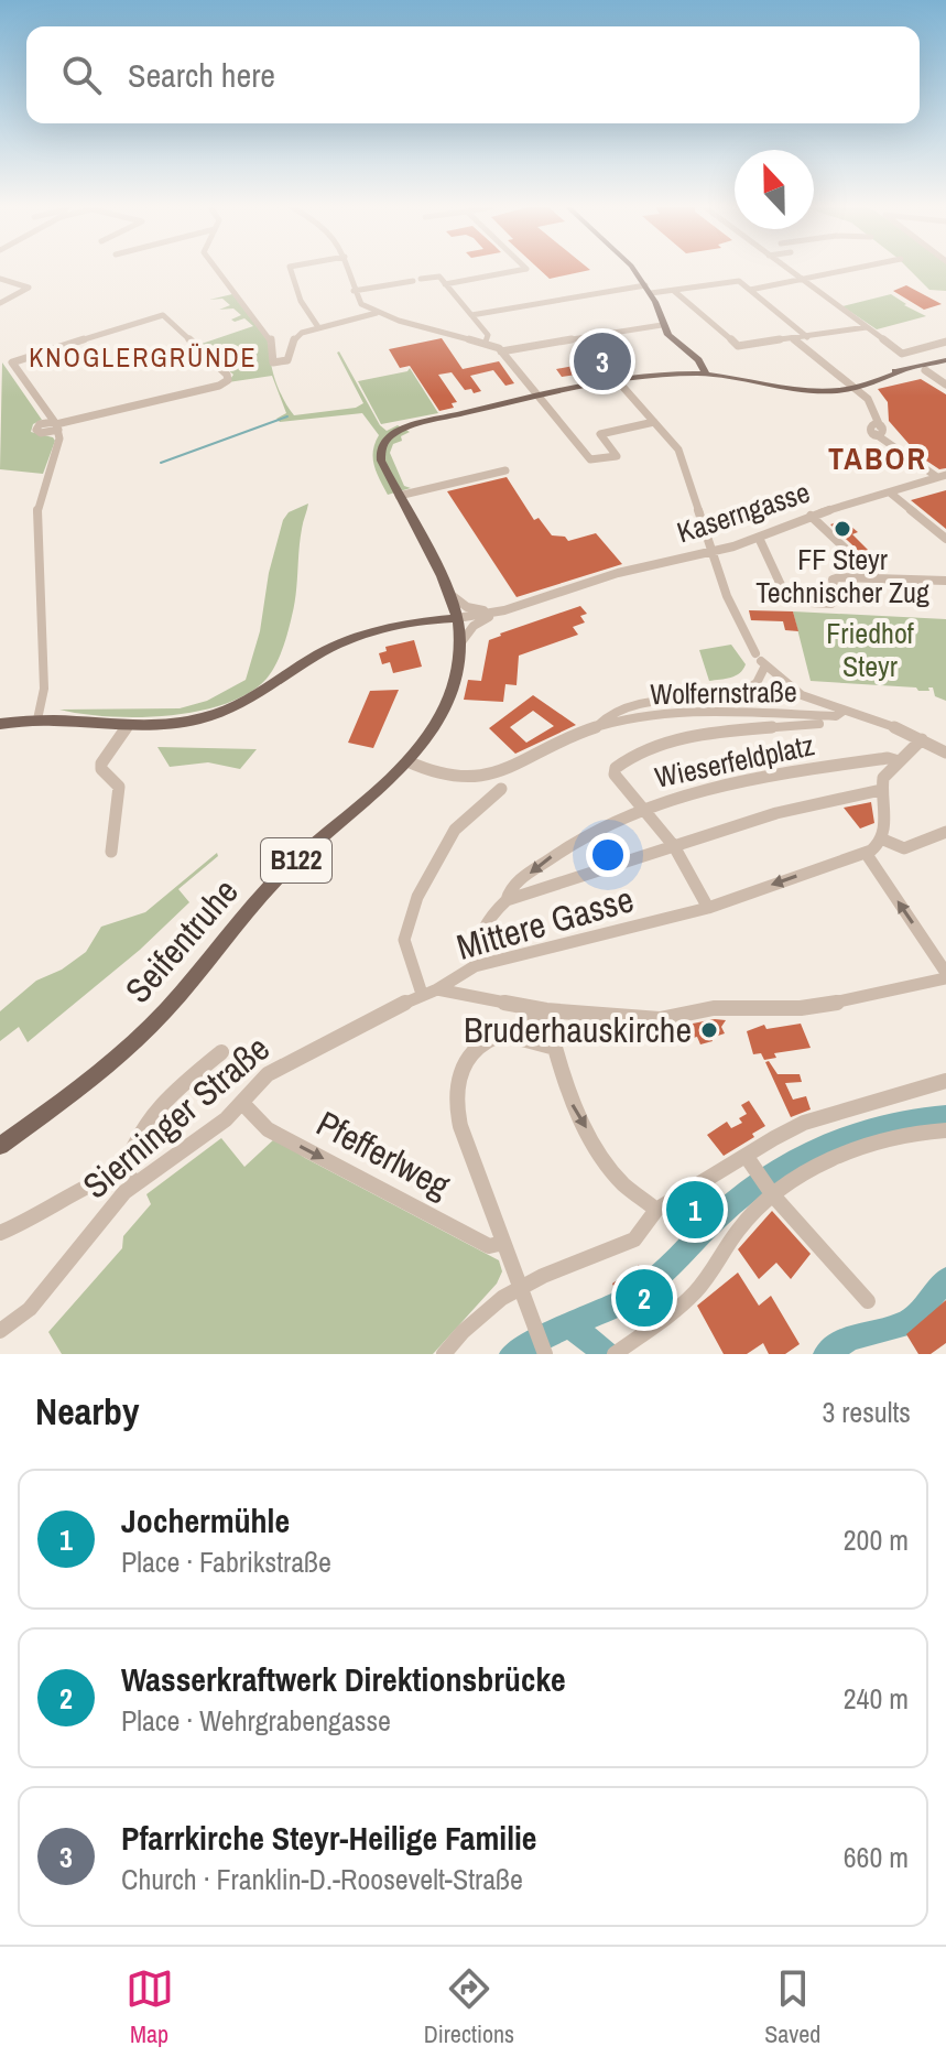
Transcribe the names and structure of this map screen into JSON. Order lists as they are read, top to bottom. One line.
{"streets":{"main road":["B122","Seifentruhe"],"street":["Kaserngasse","Wolfernstraße","Wieserfeldplatz","Mittere Gasse","Sierninger Straße","Pfefferlweg"]},"crossings":[["Kaserngasse","B122"],["Kaserngasse","Seifentruhe"],["Wolfernstraße","Seifentruhe"],["Wieserfeldplatz","Mittere Gasse"],["B122","Seifentruhe"],["Mittere Gasse","Sierninger Straße"],["Sierninger Straße","Pfefferlweg"]],"one_way":["Mittere Gasse","Pfefferlweg"],"districts":["KNOGLERGRÜNDE","TABOR"],"parks":["Friedhof Steyr"],"places":["FF Steyr Technischer Zug","Bruderhauskirche"],"north":"top","page":{"search":"Search here","pins":["3","1","2"],"heading":["Nearby","3 results"],"list":[{"mark":"1","name":"Jochermühle","note":"Place · Fabrikstraße","value":"200 m"},{"mark":"2","name":"Wasserkraftwerk Direktionsbrücke","note":"Place · Wehrgrabengasse","value":"240 m"},{"mark":"3","name":"Pfarrkirche Steyr-Heilige Familie","note":"Church · Franklin-D.-Roosevelt-Straße","value":"660 m"}],"nav":["Map","Directions","Saved"]}}
